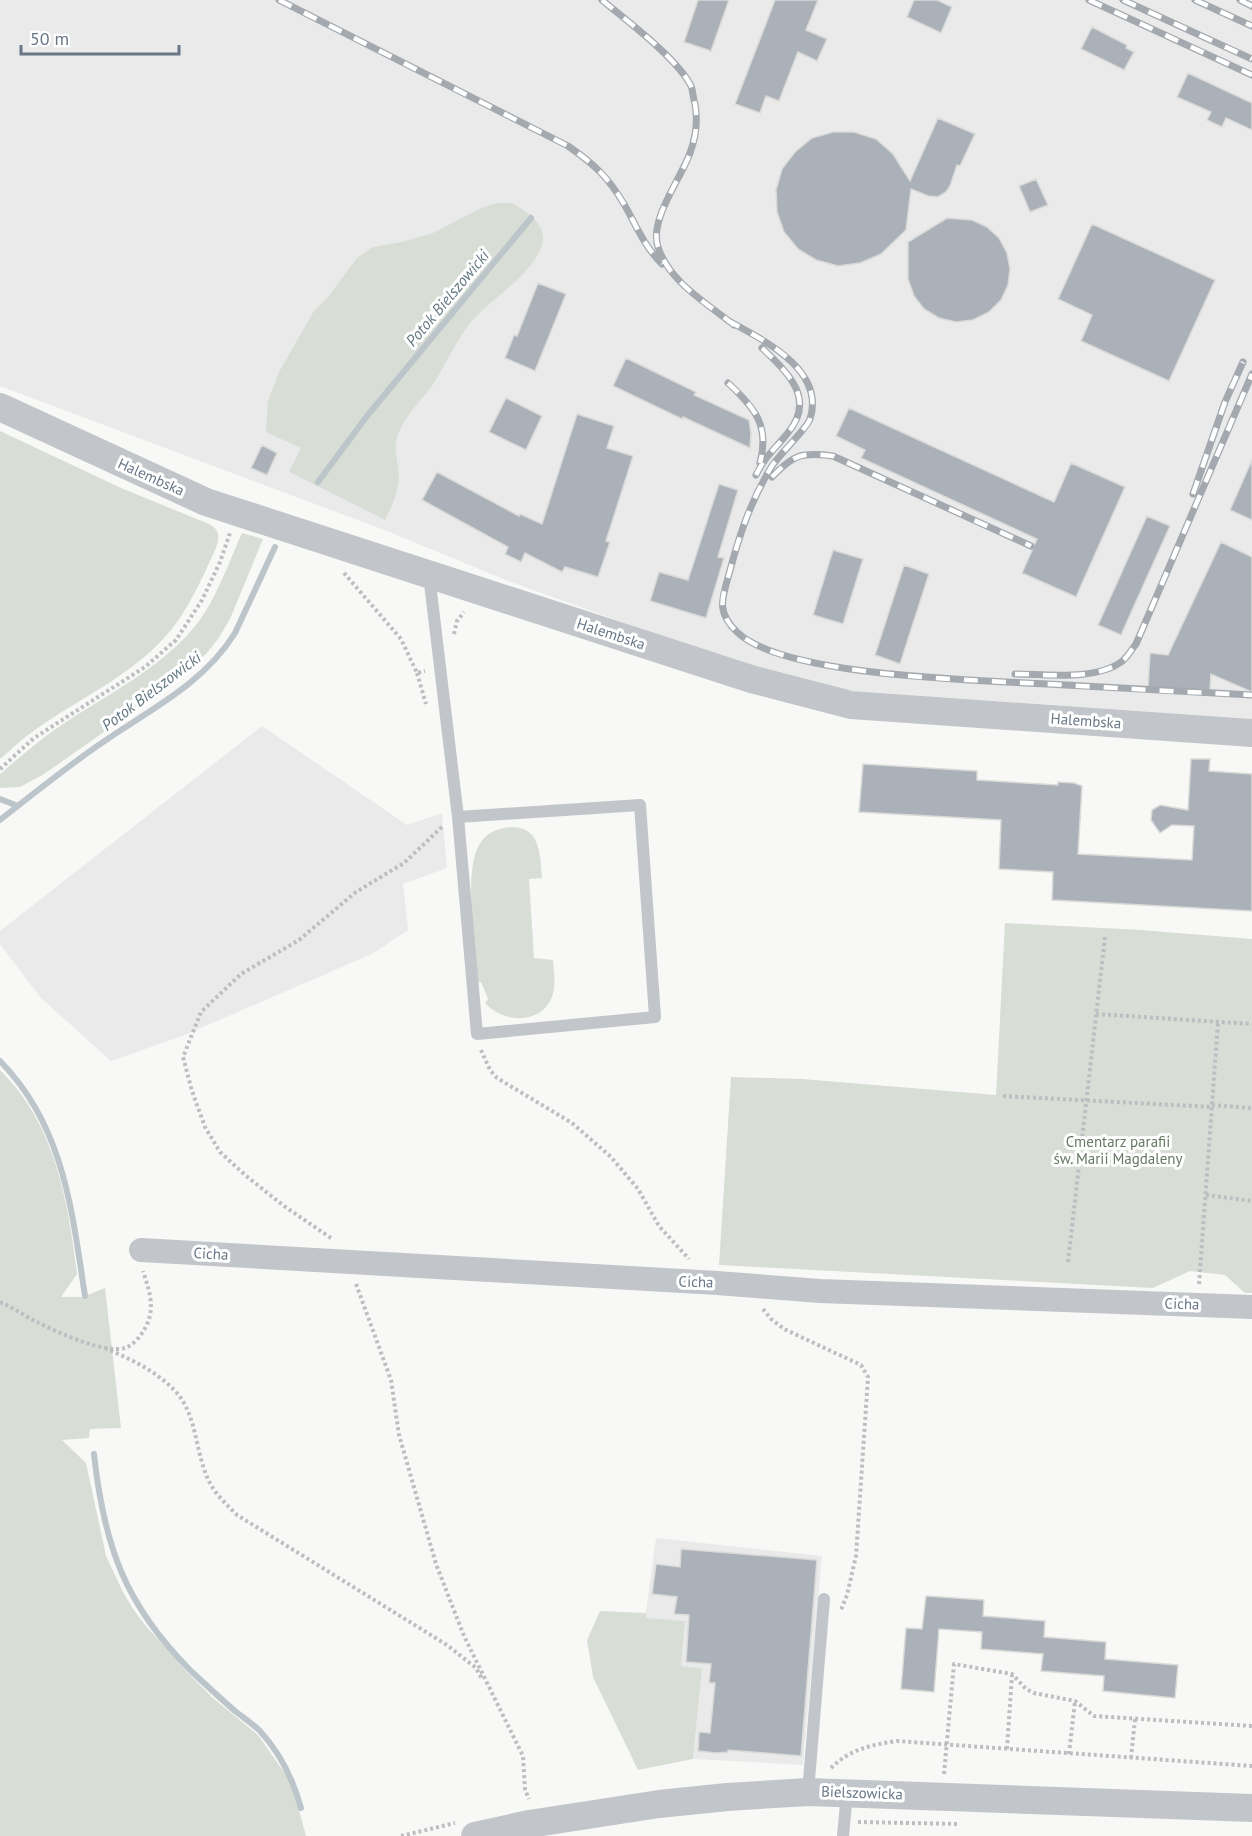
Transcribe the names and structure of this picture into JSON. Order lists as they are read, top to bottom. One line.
{"streets":{"street":["Halembska","Cicha","Bielszowicka"]},"water":["Potok Bielszowicki"],"parks":["Cmentarz parafii św. Marii Magdaleny"],"scale_bar":"50 m"}
